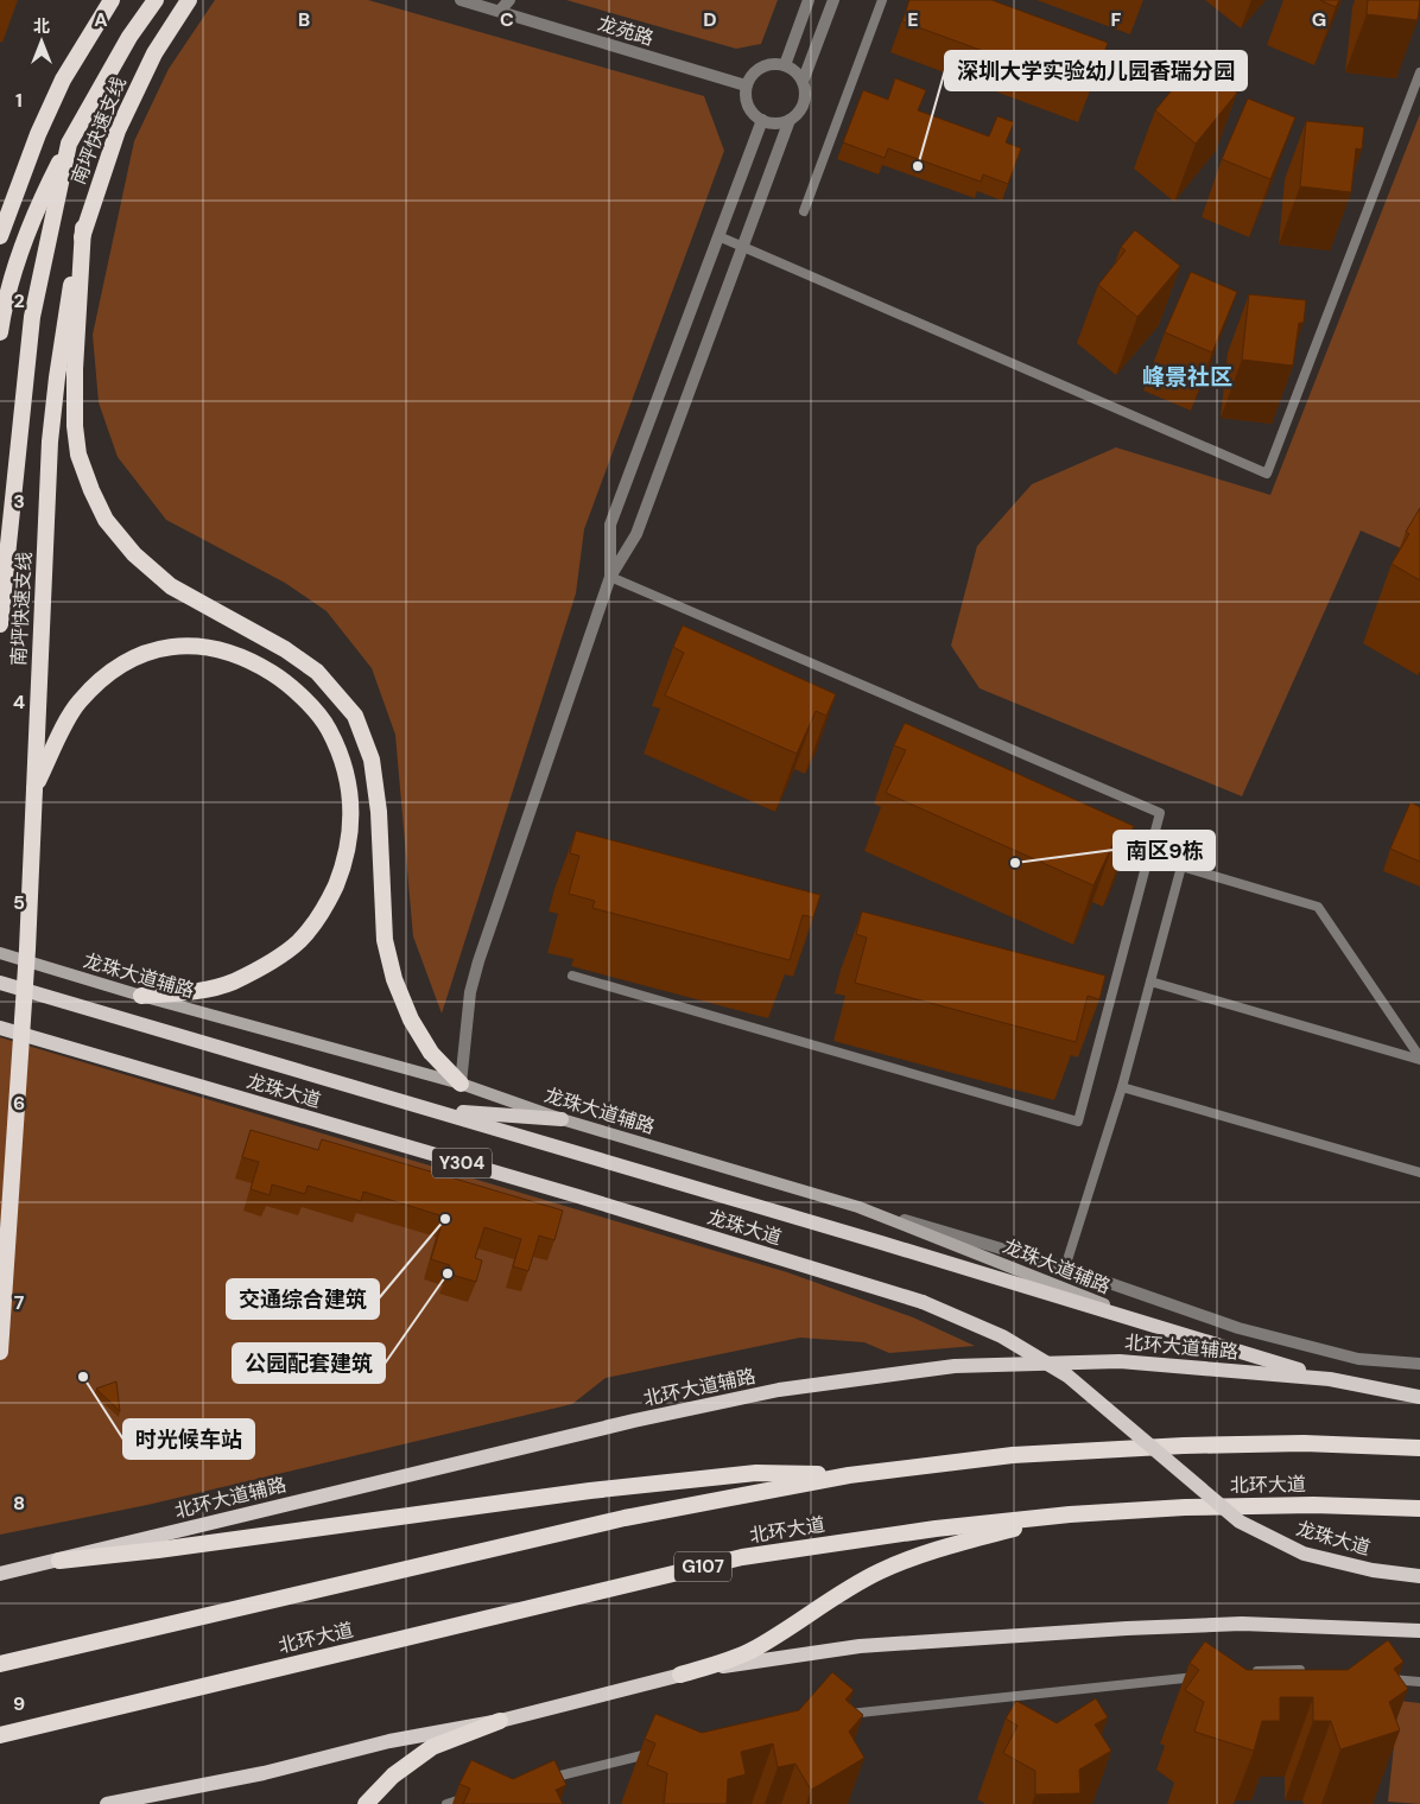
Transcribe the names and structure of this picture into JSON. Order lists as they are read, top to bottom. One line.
{"streets":{"highway":["南坪快速支线","北环大道","G107"],"main road":["龙珠大道辅路","龙珠大道","Y304","北环大道辅路"],"street":["龙苑路"]},"crossings":[["龙珠大道辅路","龙珠大道"],["龙珠大道","北环大道辅路"]],"districts":["峰景社区"],"places":["深圳大学实验幼儿园香瑞分园","南区9栋","交通综合建筑","公园配套建筑","时光候车站"],"north":"top","grid":{"columns":["A","B","C","D","E","F","G"],"rows":["1","2","3","4","5","6","7","8","9"]}}
